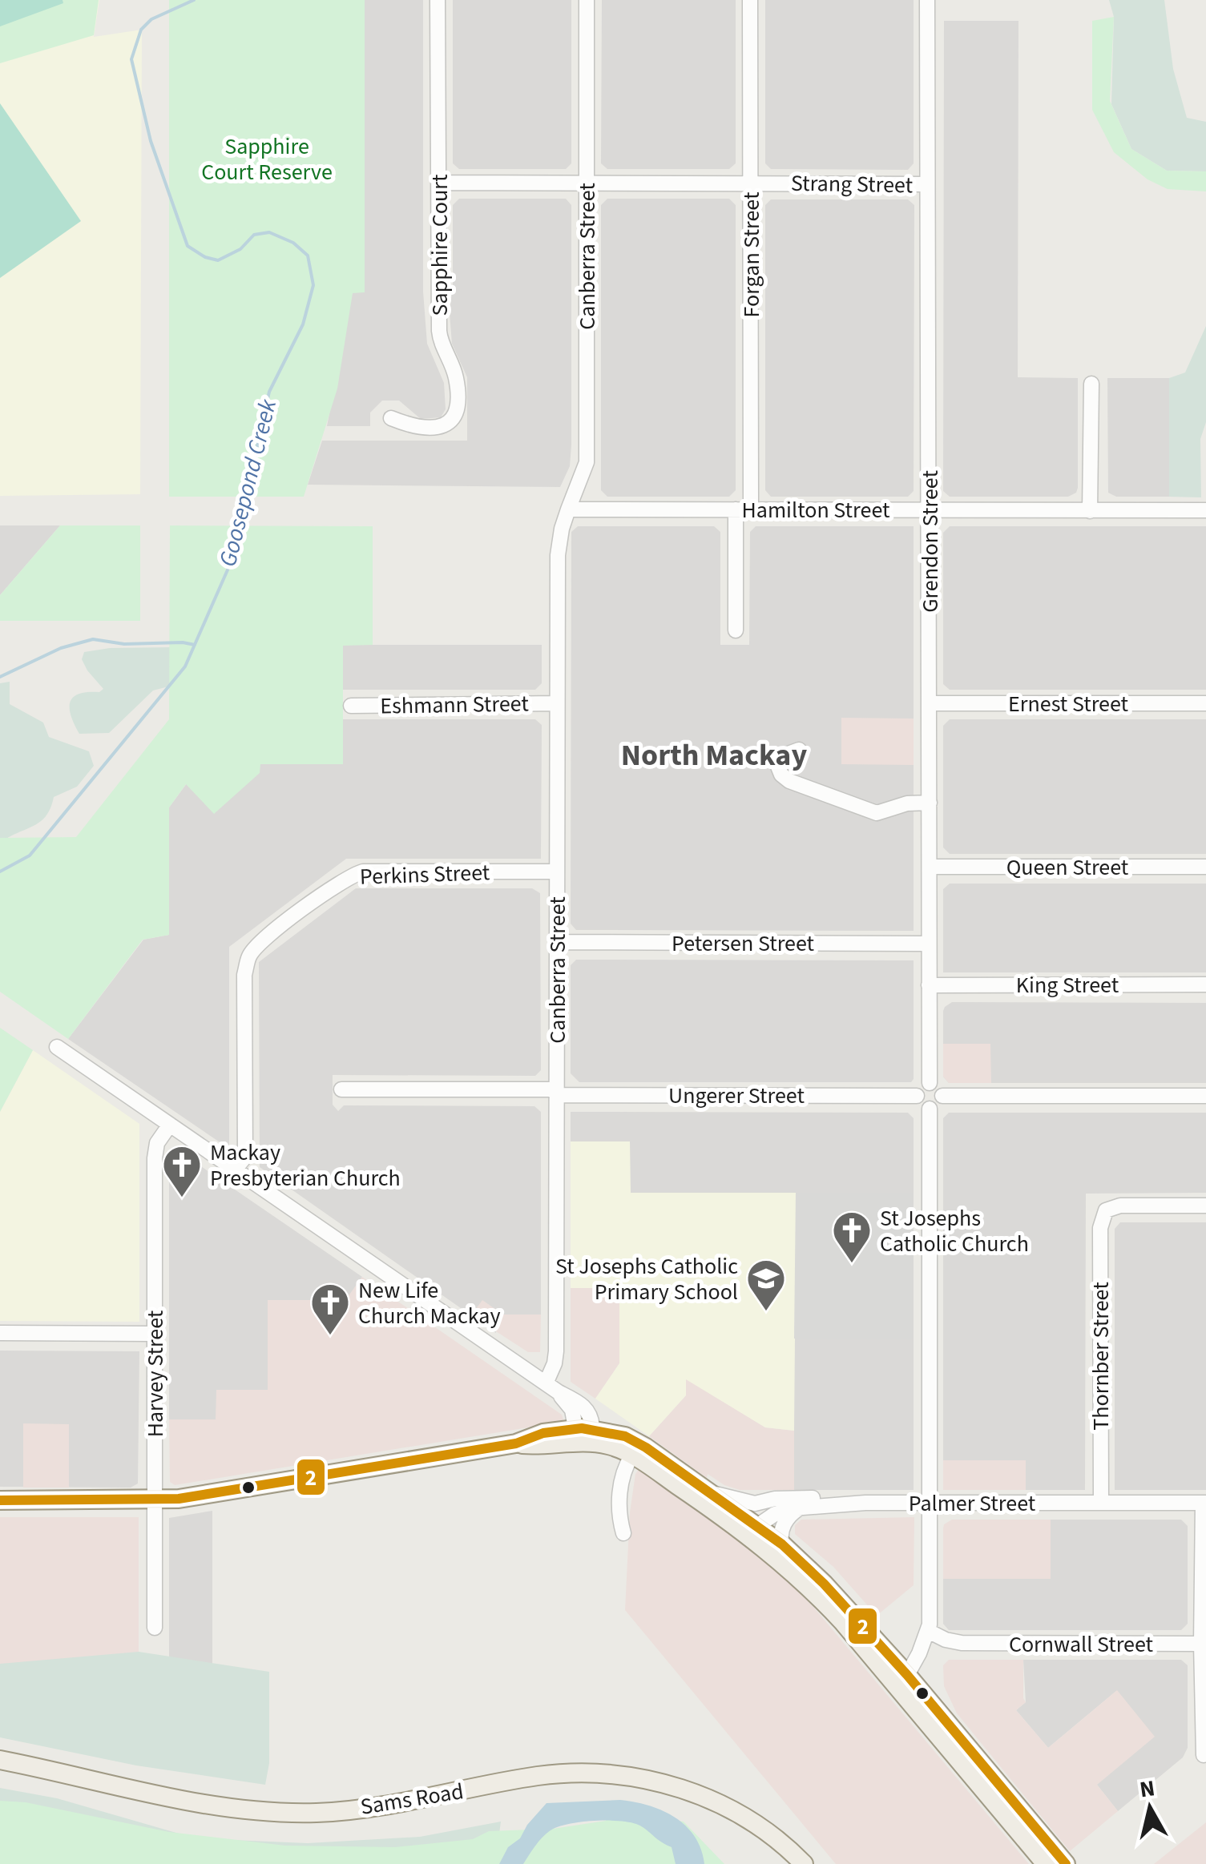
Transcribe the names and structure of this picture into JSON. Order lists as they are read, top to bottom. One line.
{"streets":{"main road":["Sams Road"],"street":["Strang Street","Sapphire Court","Forgan Street","Canberra Street","Hamilton Street","Grendon Street","Ernest Street","Eshmann Street","Queen Street","Perkins Street","Petersen Street","King Street","Ungerer Street","Thornber Street","Harvey Street","Palmer Street","Cornwall Street"]},"crossings":[["Strang Street","Sapphire Court"],["Strang Street","Forgan Street"],["Strang Street","Canberra Street"],["Strang Street","Grendon Street"],["Forgan Street","Hamilton Street"],["Canberra Street","Hamilton Street"],["Canberra Street","Eshmann Street"],["Canberra Street","Perkins Street"],["Canberra Street","Petersen Street"],["Canberra Street","Ungerer Street"],["Hamilton Street","Grendon Street"],["Grendon Street","Ernest Street"],["Grendon Street","Queen Street"],["Grendon Street","Petersen Street"],["Grendon Street","King Street"],["Grendon Street","Ungerer Street"],["Thornber Street","Palmer Street"]],"districts":["North Mackay"],"water":["Goosepond Creek"],"parks":["Sapphire Court Reserve"],"places":{"church":["Mackay Presbyterian Church","St Josephs Catholic Church","New Life Church Mackay"],"school or university":["St Josephs Catholic Primary School"]},"lines":["transit line 2"],"north":"top"}
